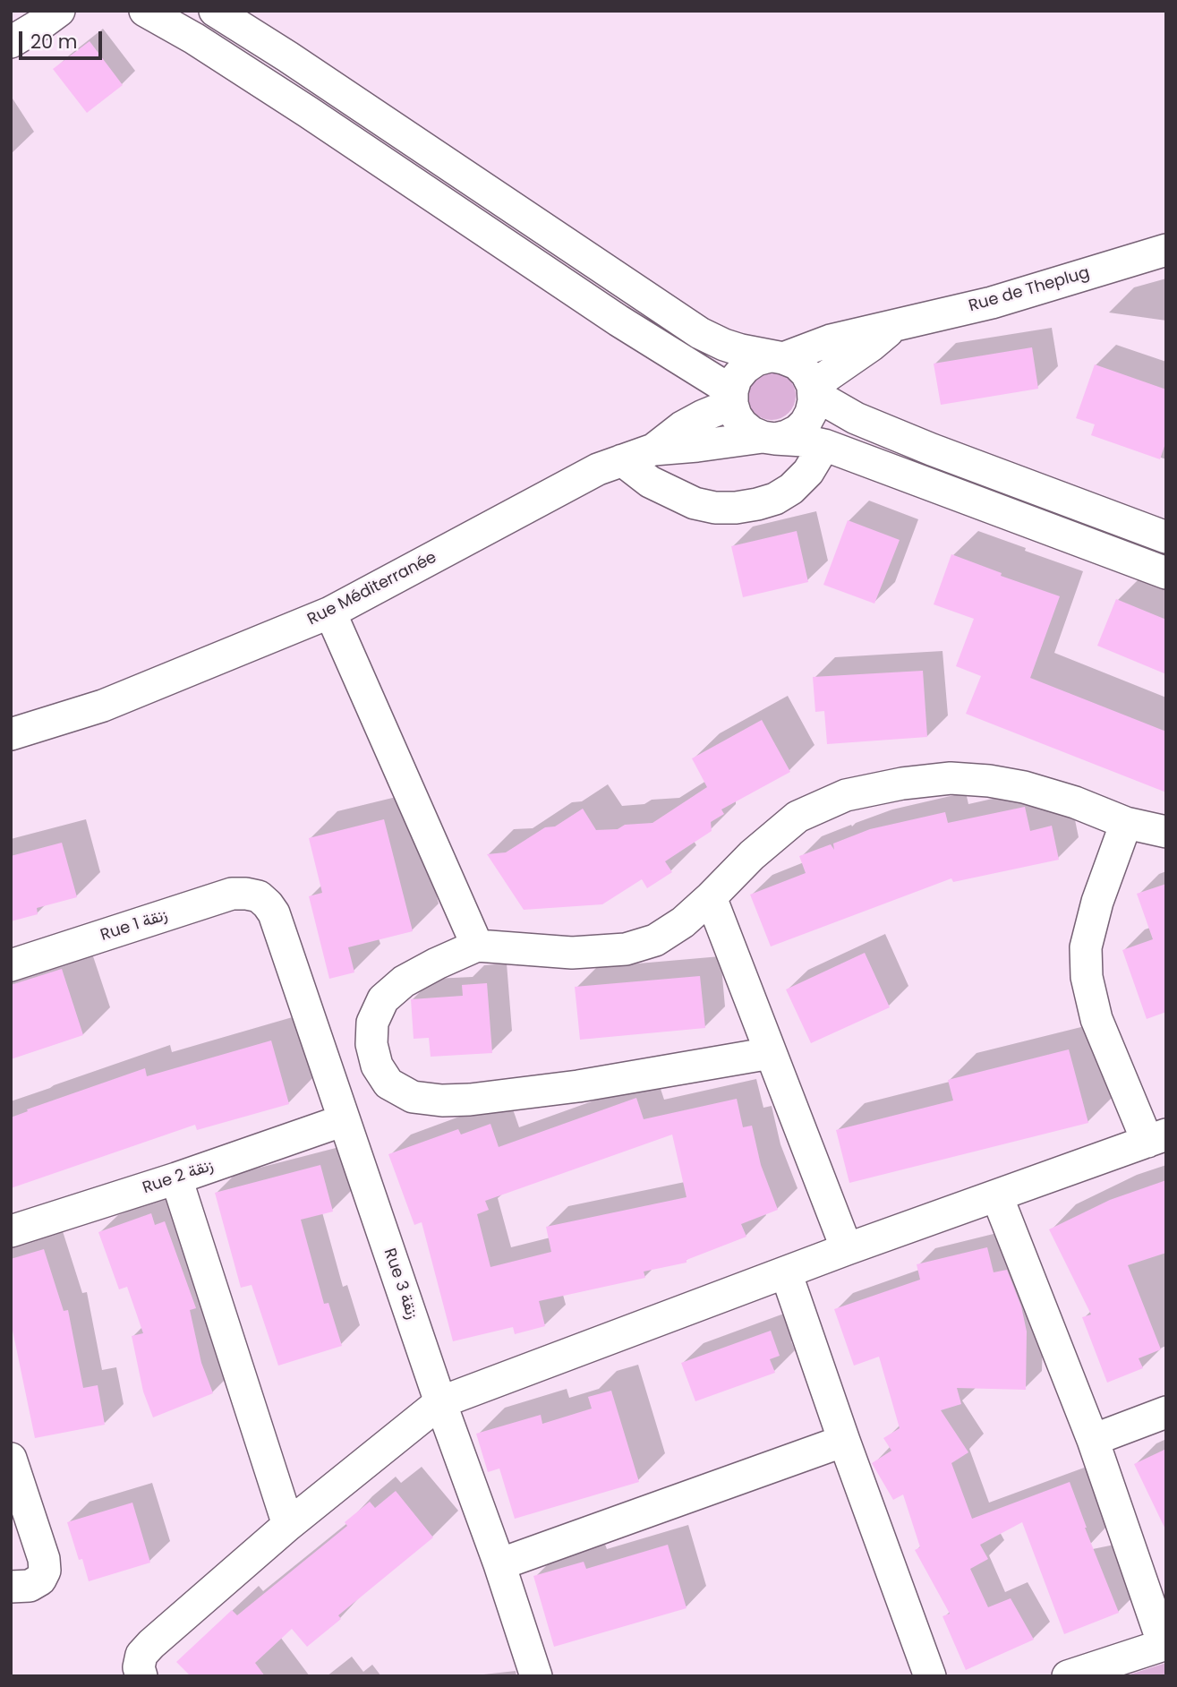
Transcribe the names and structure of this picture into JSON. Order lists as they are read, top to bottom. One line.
{"streets":{"street":["Rue de Theplug","Rue Méditerranée","Rue 1 زنقة","Rue 2 زنقة","Rue 3 زنقة"]},"crossings":[["Rue 1 زنقة","Rue 3 زنقة"],["Rue 2 زنقة","Rue 3 زنقة"]],"scale_bar":"20 m"}
